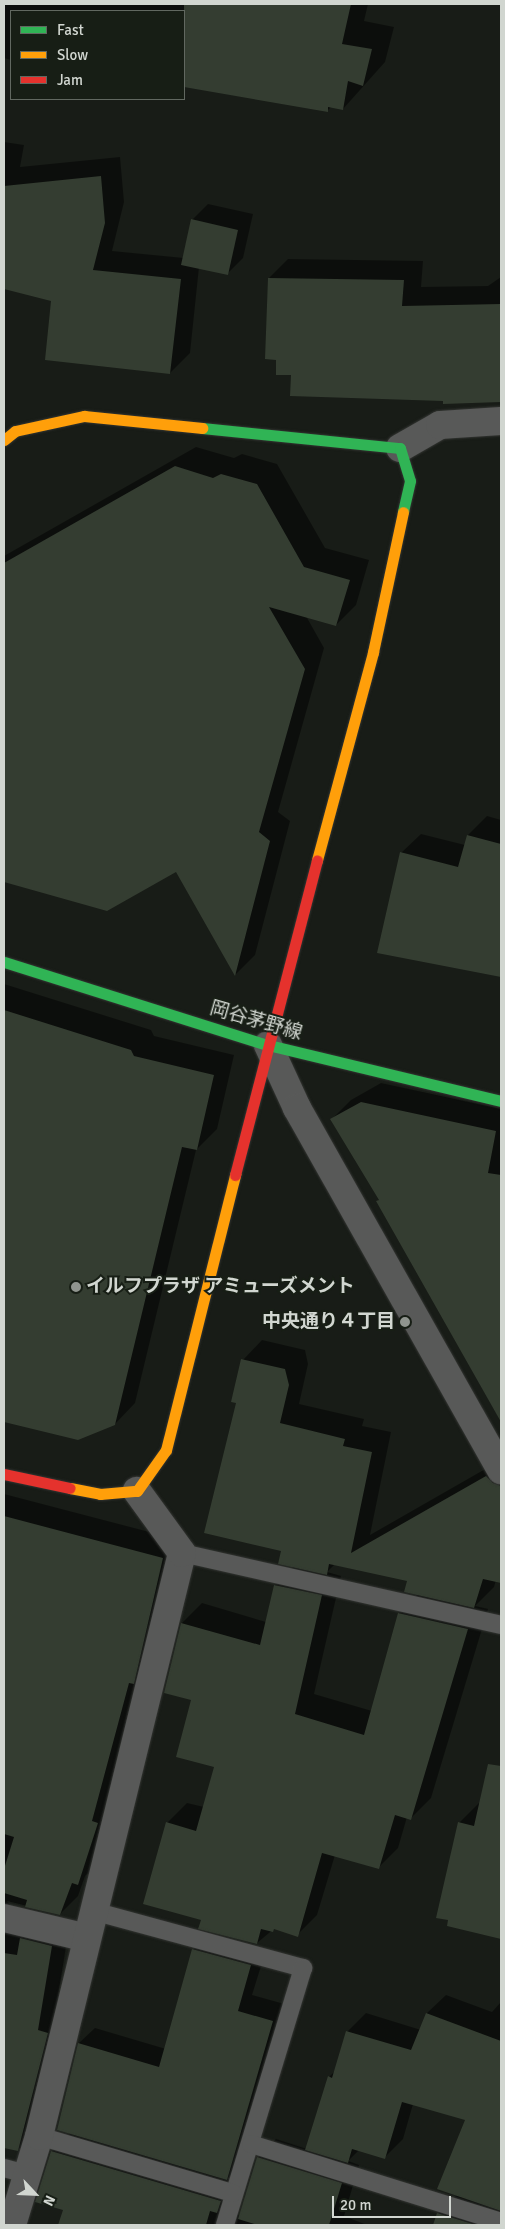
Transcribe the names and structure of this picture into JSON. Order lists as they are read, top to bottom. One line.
{"streets":{"street":["岡谷茅野線"]},"places":["イルフプラザ アミューズメント","中央通り４丁目"],"legend":["Fast","Slow","Jam"],"scale_bar":"20 m","north":"bottom right"}
